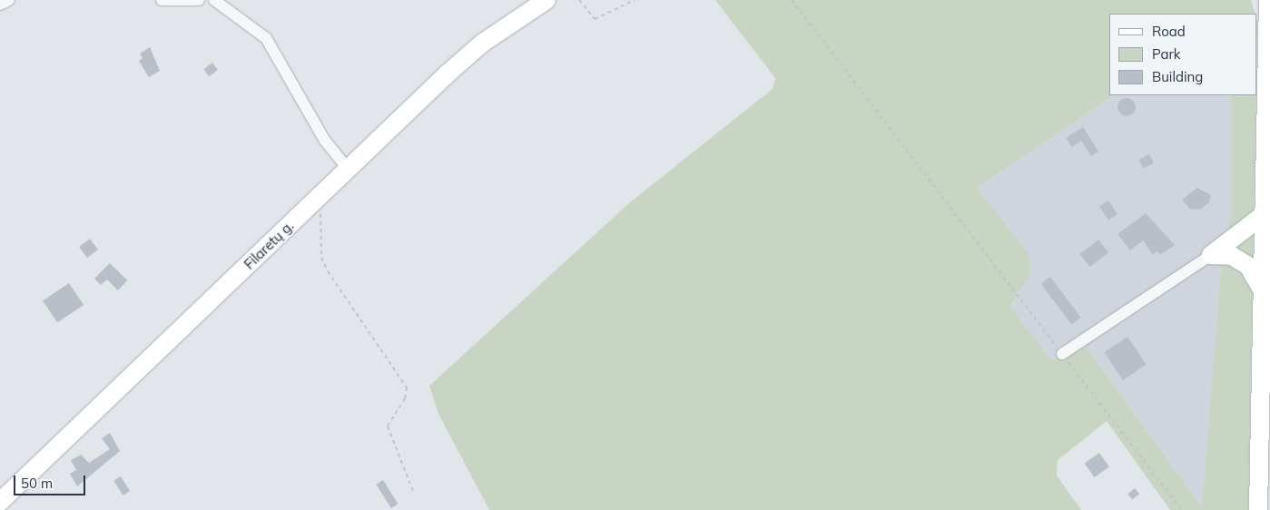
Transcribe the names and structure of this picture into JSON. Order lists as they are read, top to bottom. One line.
{"streets":{"main road":["Filaretų g."]},"legend":["Road","Park","Building"],"scale_bar":"50 m"}
